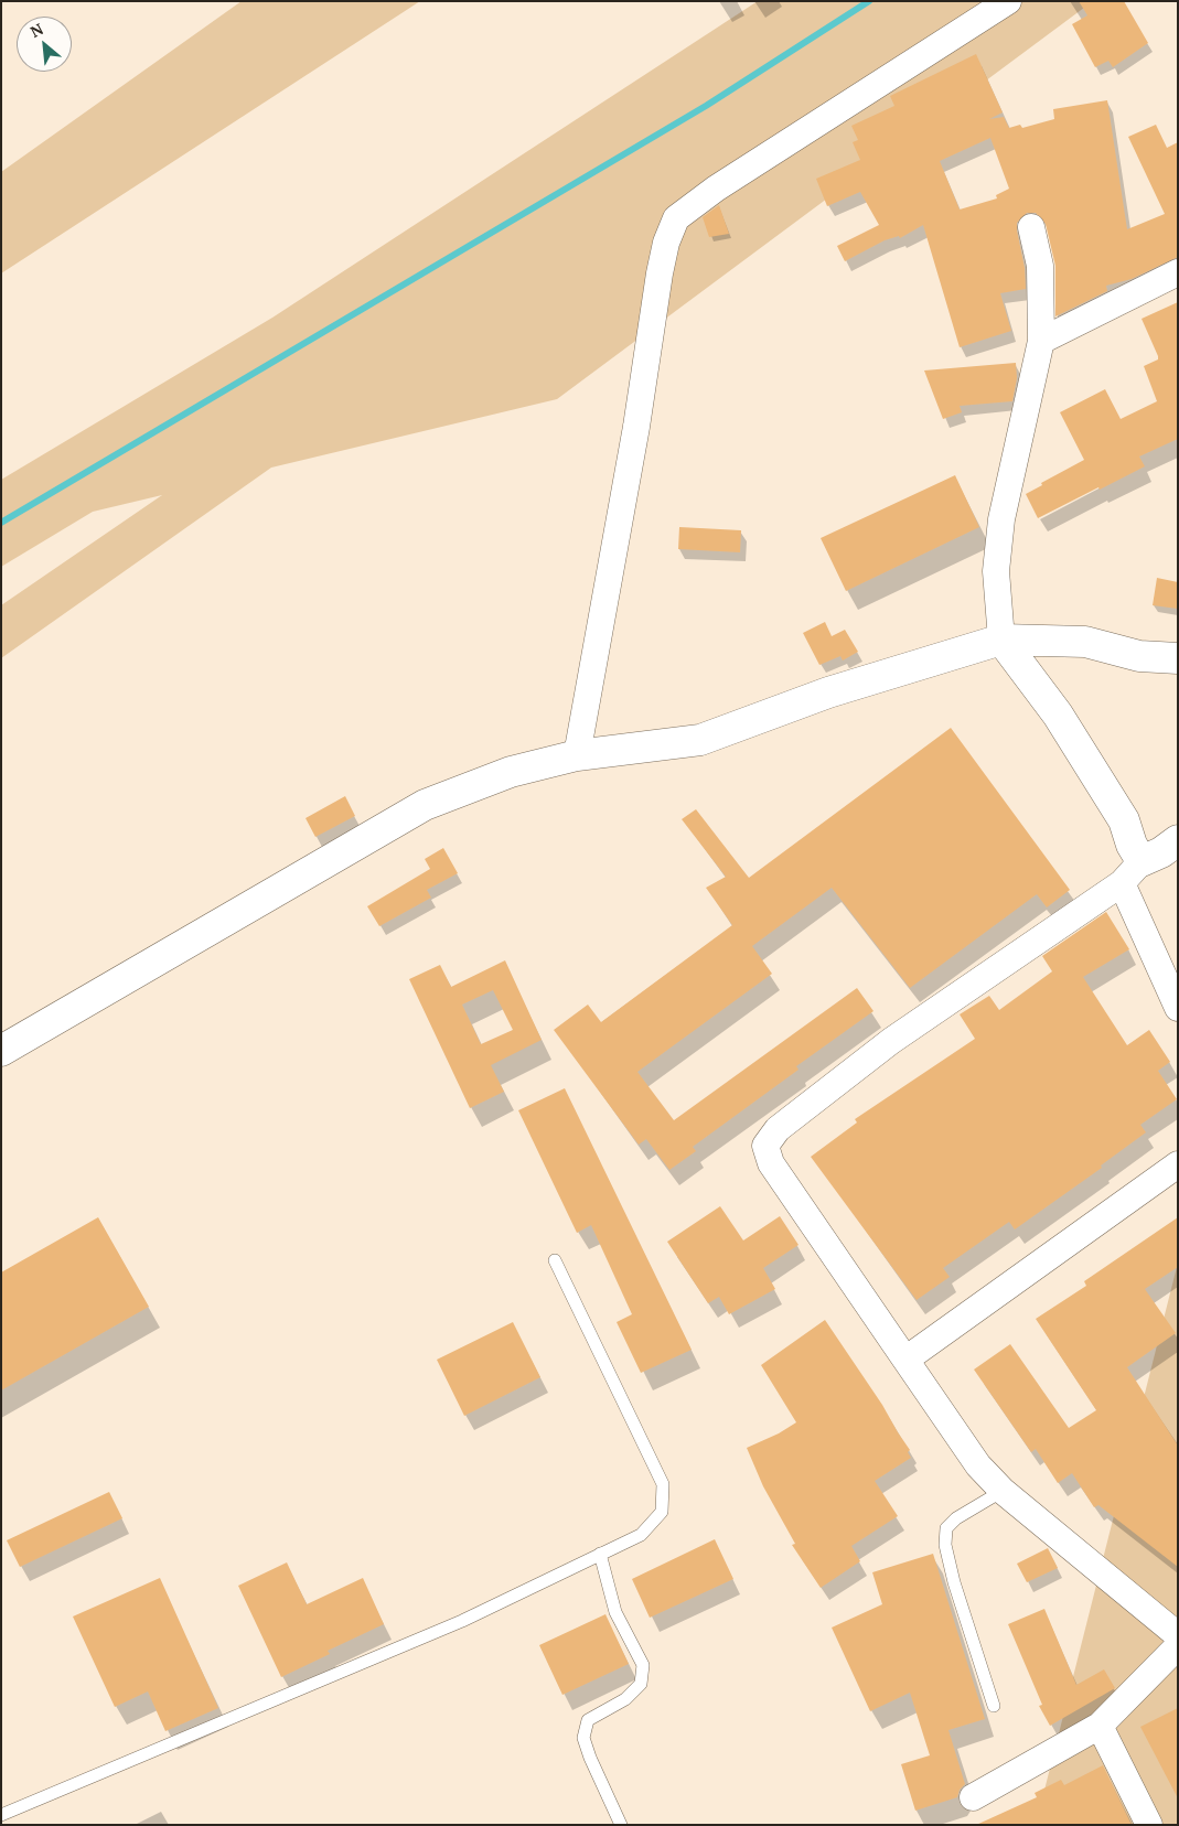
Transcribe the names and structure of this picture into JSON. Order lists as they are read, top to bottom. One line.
{"north":"top left"}
